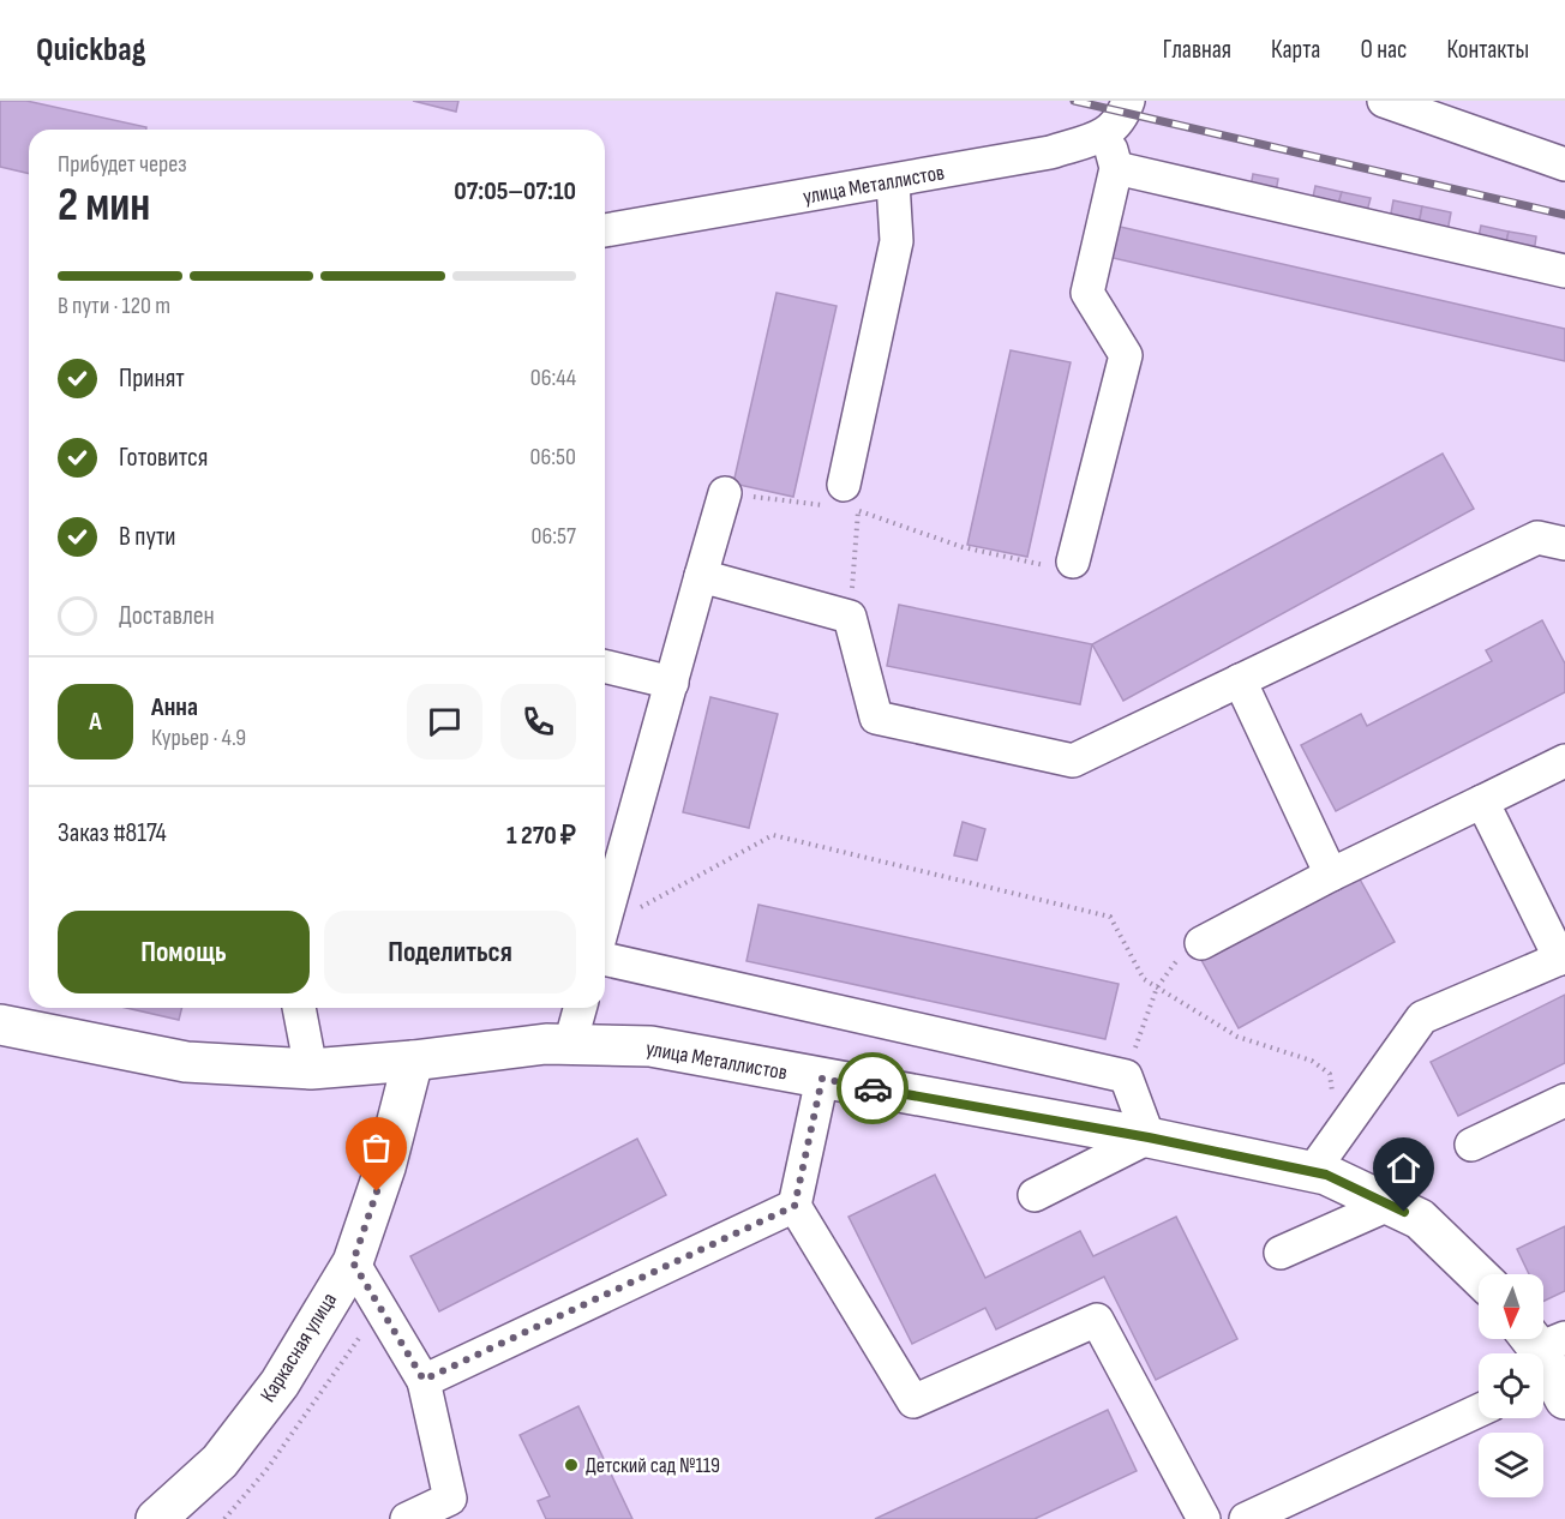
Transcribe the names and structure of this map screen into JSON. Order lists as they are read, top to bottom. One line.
{"streets":{"main road":["улица Металлистов","Каркасная улица"]},"crossings":[["улица Металлистов","Каркасная улица"]],"places":["Детский сад №119"],"north":"bottom","page":{"header":"Quickbag","nav":["Главная","Карта","О нас","Контакты"],"heading":["2 мин","Прибудет через","07:05–07:10"],"panel":["Анна","Курьер · 4.9","Заказ #8174","1 270 ₽"],"bar":"В пути · 120 m","list":[["Принят","06:44"],["Готовится","06:50"],["В пути","06:57"],"Доставлен"],"round":"А","buttons":["Помощь","Поделиться"]}}
